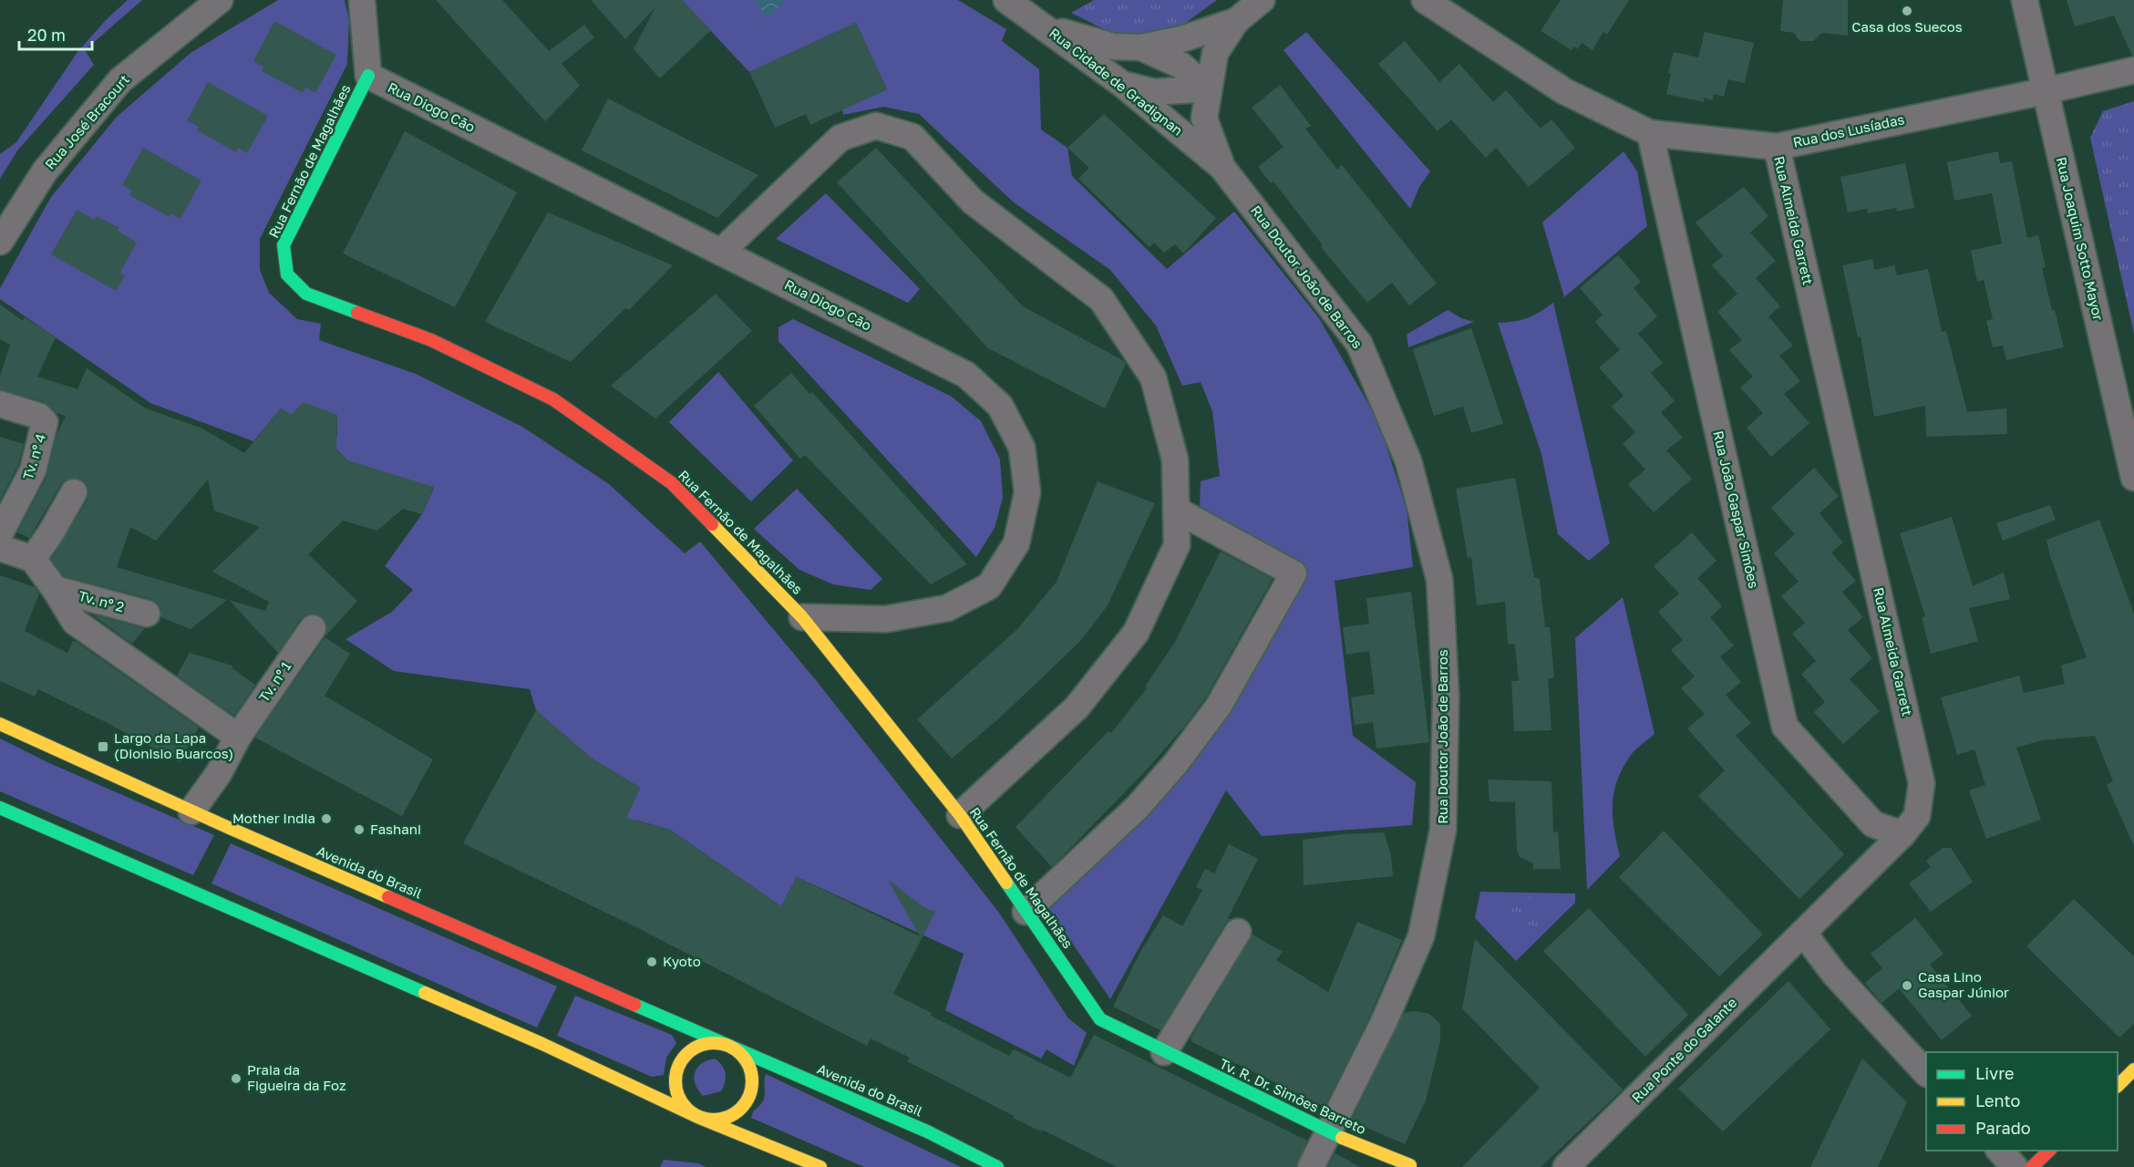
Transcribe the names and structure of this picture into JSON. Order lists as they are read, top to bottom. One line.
{"streets":{"main road":["Rua Fernão de Magalhães","Avenida do Brasil","Tv. R. Dr. Simões Barreto"],"street":["Rua Cidade de Gradignan","Rua Diogo Cão","Rua José Bracourt","Rua dos Lusíadas","Rua Almeida Garrett","Rua Joaquim Sotto Mayor","Rua Doutor João de Barros","Tv. nº 4","Rua João Gaspar Simões","Tv. nº 2","Tv. nº 1","Rua Ponte do Galante"]},"crossings":[["Rua Cidade de Gradignan","Rua Doutor João de Barros"],["Rua Diogo Cão","Rua Fernão de Magalhães"],["Rua dos Lusíadas","Rua Almeida Garrett"],["Rua dos Lusíadas","Rua Joaquim Sotto Mayor"],["Rua dos Lusíadas","Rua João Gaspar Simões"],["Rua Fernão de Magalhães","Tv. R. Dr. Simões Barreto"],["Rua Almeida Garrett","Rua João Gaspar Simões"],["Rua Almeida Garrett","Rua Ponte do Galante"],["Rua Doutor João de Barros","Tv. R. Dr. Simões Barreto"],["Tv. nº 1","Avenida do Brasil"]],"places":{"other":["Casa dos Suecos","Mother India","Fashani","Kyoto","Casa Lino Gaspar Júnior","Praia da Figueira da Foz"],"transit":["Largo da Lapa (Dionisio Buarcos)"]},"legend":["Livre","Lento","Parado"],"scale_bar":"20 m"}
